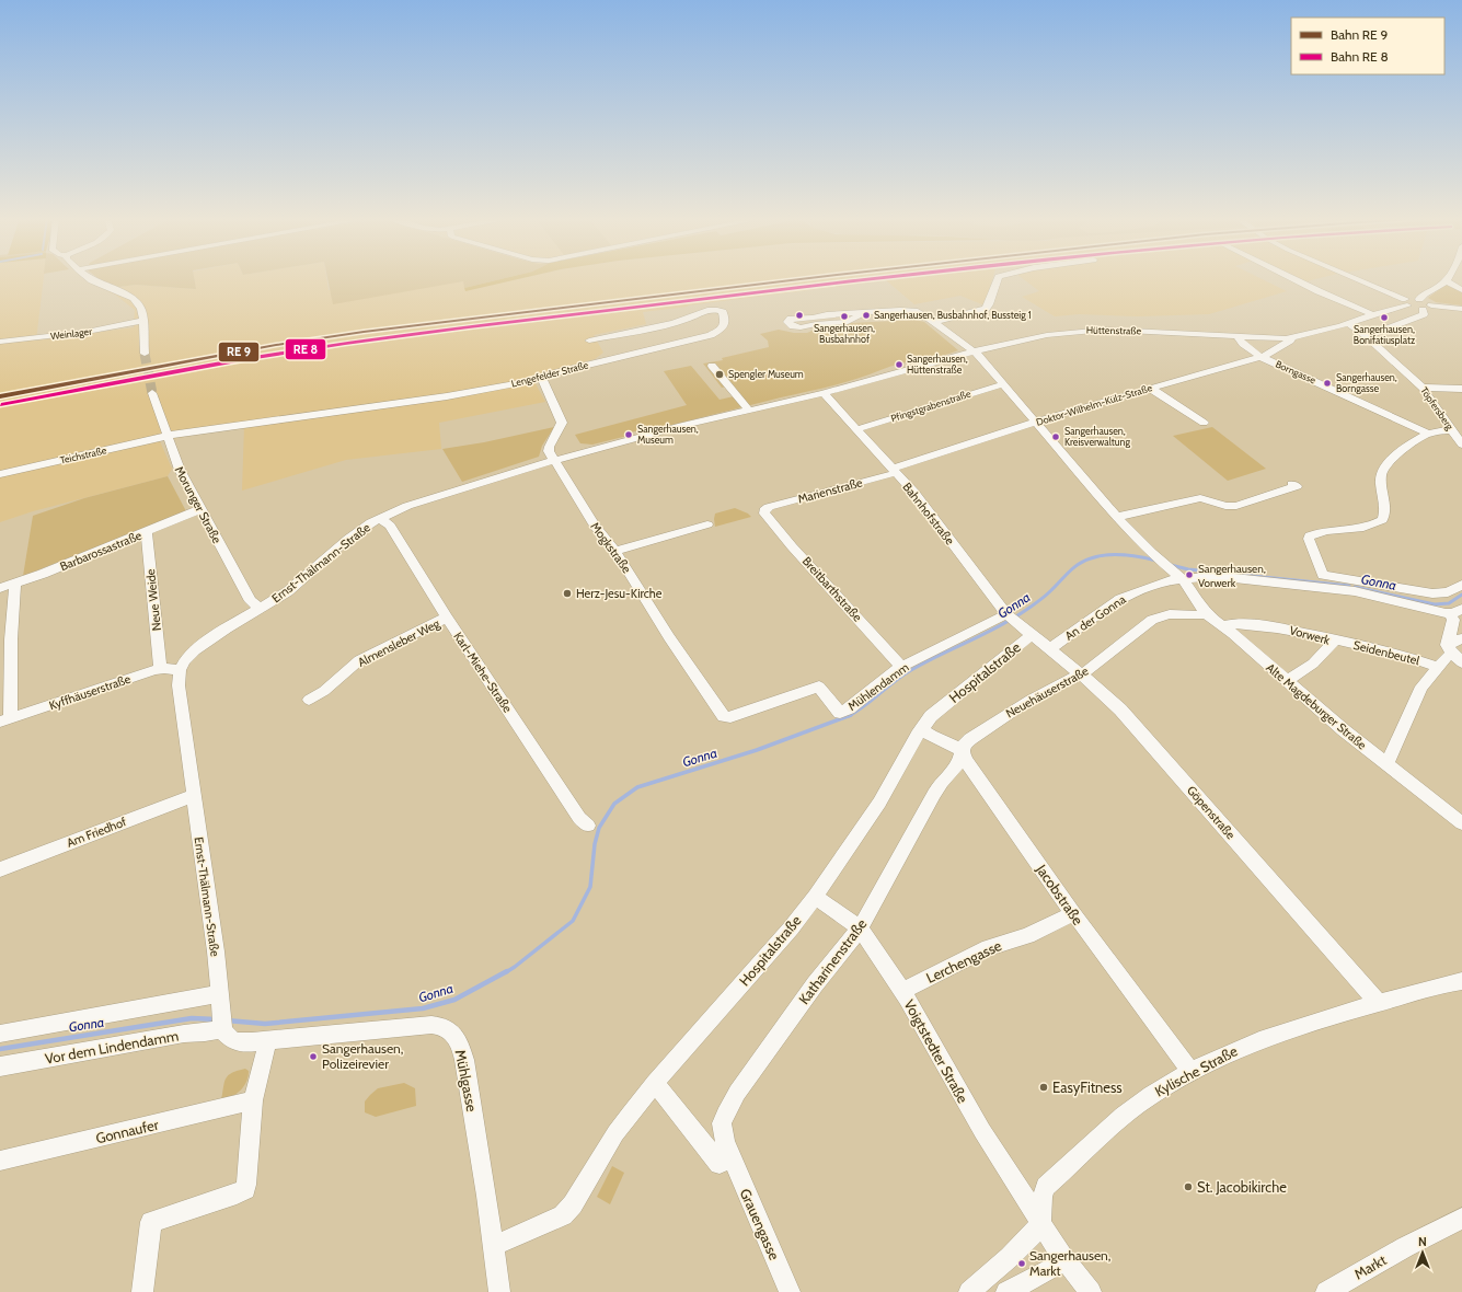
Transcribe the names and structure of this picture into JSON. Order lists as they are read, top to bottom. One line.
{"streets":{"street":["Hüttenstraße","Weinlager","Borngasse","Lengefelder Straße","Doktor-Wilhelm-Külz-Straße","Pfingstgrabenstraße","Töpfersberg","Teichstraße","Marienstraße","Morunger Straße","Bahnhofstraße","Mogkstraße","Barbarossastraße","Ernst-Thälmann-Straße","Breitbarthstraße","Neue Weide","An der Gonna","Vorwerk","Almensleber Weg","Seidenbeutel","Karl-Miehe-Straße","Hospitalstraße","Mühlendamm","Kyffhäuserstraße","Neuehäuserstraße","Alte Magdeburger Straße","Göpenstraße","Am Friedhof","Jacobstraße","Katharinenstraße","Lerchengasse","Vor dem Lindendamm","Voigtstedter Straße","Kylische Straße","Mühlgasse","Gonnaufer","Grauengasse","Markt"]},"crossings":[["Hüttenstraße","Borngasse"],["Hüttenstraße","Doktor-Wilhelm-Külz-Straße"],["Hüttenstraße","Töpfersberg"],["Hüttenstraße","Bahnhofstraße"],["Hüttenstraße","Ernst-Thälmann-Straße"],["Hüttenstraße","Alte Magdeburger Straße"],["Borngasse","Doktor-Wilhelm-Külz-Straße"],["Borngasse","An der Gonna"],["Lengefelder Straße","Teichstraße"],["Lengefelder Straße","Morunger Straße"],["Doktor-Wilhelm-Külz-Straße","Marienstraße"],["Doktor-Wilhelm-Külz-Straße","Bahnhofstraße"],["Doktor-Wilhelm-Külz-Straße","Alte Magdeburger Straße"],["Pfingstgrabenstraße","Bahnhofstraße"],["Pfingstgrabenstraße","Alte Magdeburger Straße"],["Teichstraße","Morunger Straße"],["Marienstraße","Bahnhofstraße"],["Marienstraße","Breitbarthstraße"],["Morunger Straße","Barbarossastraße"],["Morunger Straße","Ernst-Thälmann-Straße"],["Bahnhofstraße","Ernst-Thälmann-Straße"],["Bahnhofstraße","Hospitalstraße"],["Bahnhofstraße","Mühlendamm"],["Bahnhofstraße","Göpenstraße"],["Mogkstraße","Ernst-Thälmann-Straße"],["Mogkstraße","Mühlendamm"],["Barbarossastraße","Neue Weide"],["Ernst-Thälmann-Straße","Karl-Miehe-Straße"],["Ernst-Thälmann-Straße","Kyffhäuserstraße"],["Ernst-Thälmann-Straße","Am Friedhof"],["Ernst-Thälmann-Straße","Vor dem Lindendamm"],["Ernst-Thälmann-Straße","Mühlgasse"],["Breitbarthstraße","Mühlendamm"],["Neue Weide","Kyffhäuserstraße"],["An der Gonna","Alte Magdeburger Straße"],["An der Gonna","Göpenstraße"],["Vorwerk","Seidenbeutel"],["Vorwerk","Alte Magdeburger Straße"],["Almensleber Weg","Karl-Miehe-Straße"],["Hospitalstraße","Göpenstraße"],["Hospitalstraße","Voigtstedter Straße"],["Hospitalstraße","Mühlgasse"],["Neuehäuserstraße","Alte Magdeburger Straße"],["Neuehäuserstraße","Göpenstraße"],["Neuehäuserstraße","Jacobstraße"],["Neuehäuserstraße","Katharinenstraße"],["Göpenstraße","Kylische Straße"],["Jacobstraße","Katharinenstraße"],["Jacobstraße","Lerchengasse"],["Jacobstraße","Kylische Straße"],["Katharinenstraße","Voigtstedter Straße"],["Katharinenstraße","Grauengasse"],["Lerchengasse","Voigtstedter Straße"],["Vor dem Lindendamm","Mühlgasse"],["Voigtstedter Straße","Kylische Straße"]],"water":["Gonna"],"places":["Sangerhausen, Busbahnhof, Bussteig 1","Sangerhausen, Busbahnhof","Sangerhausen, Bonifatiusplatz","Sangerhausen, Hüttenstraße","Spengler Museum","Sangerhausen, Borngasse","Sangerhausen, Museum","Sangerhausen, Kreisverwaltung","Sangerhausen, Vorwerk","Herz-Jesu-Kirche","Sangerhausen, Polizeirevier","EasyFitness","St. Jacobikirche","Sangerhausen, Markt"],"legend":["Bahn RE 9","Bahn RE 8"],"north":"top"}
